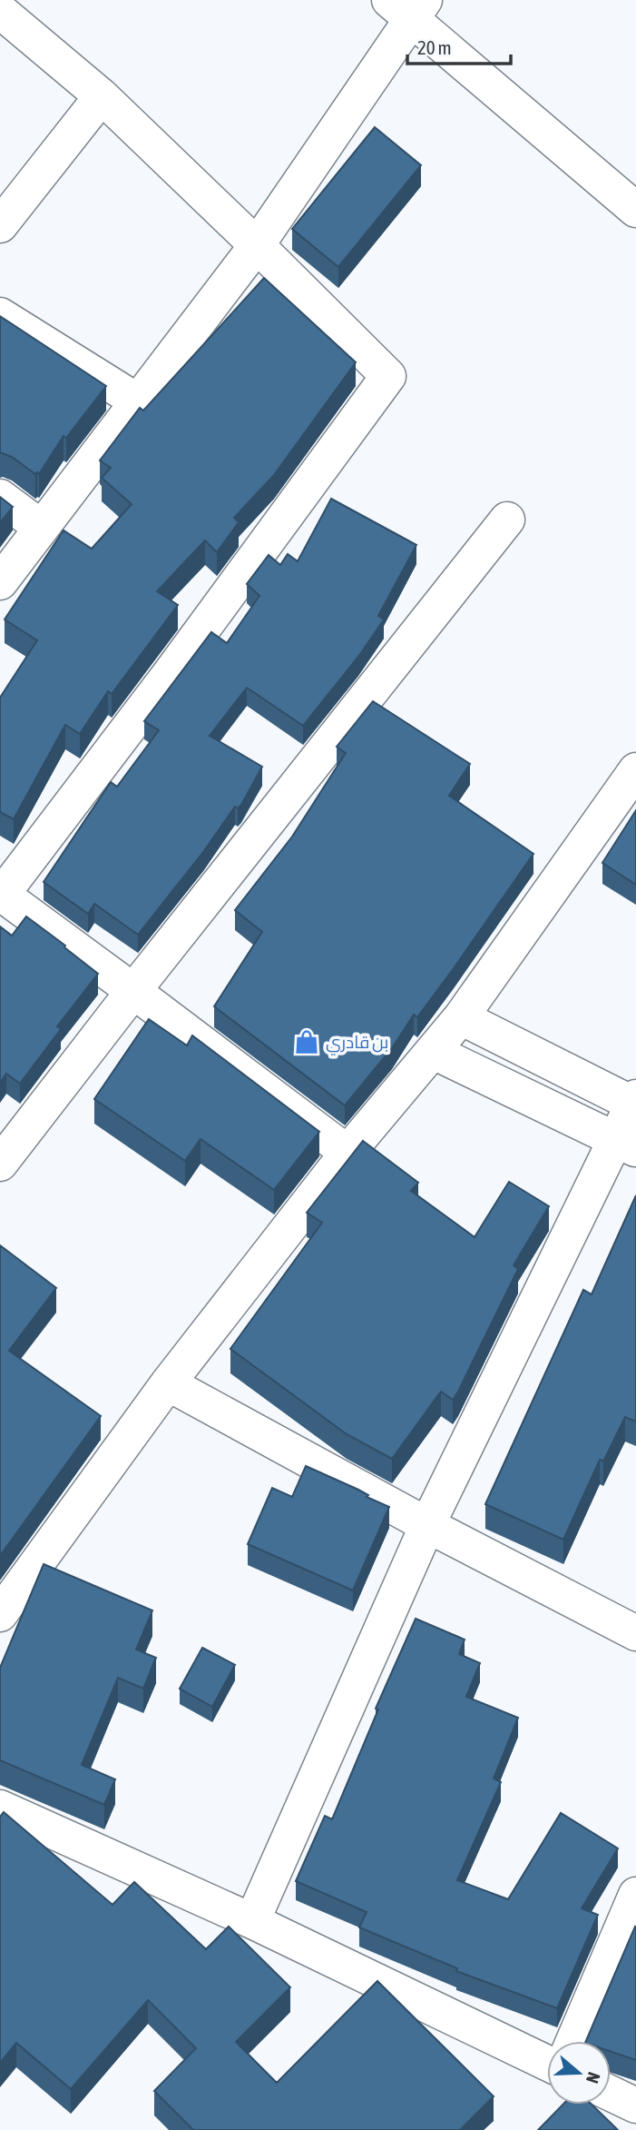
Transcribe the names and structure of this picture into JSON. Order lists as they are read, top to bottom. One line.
{"places":{"shop":["بن قادري"]},"scale_bar":"20 m","north":"right"}
